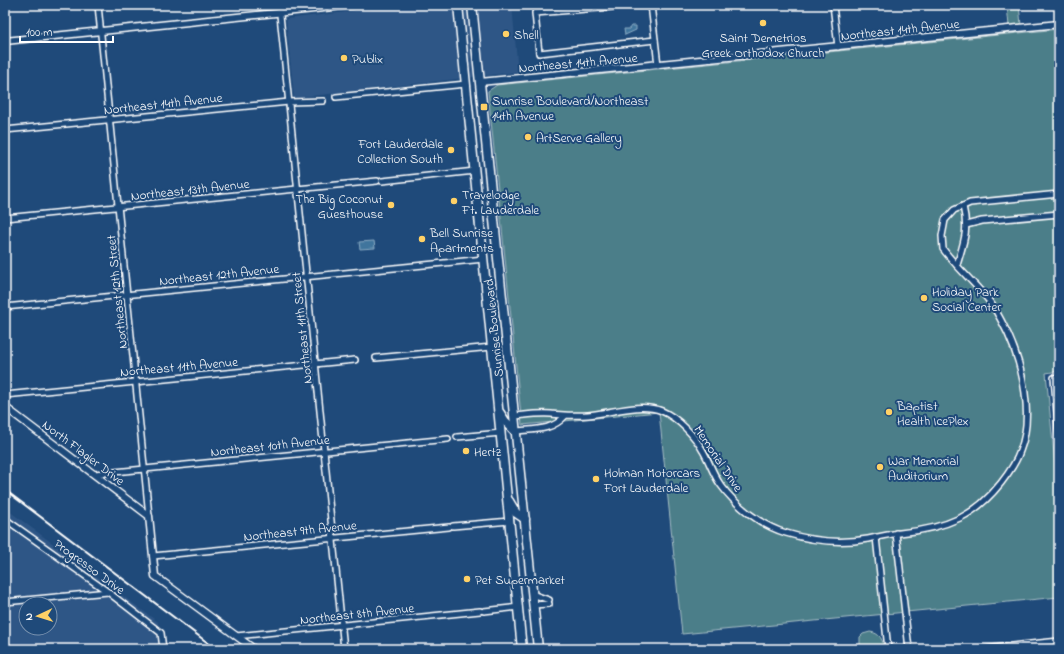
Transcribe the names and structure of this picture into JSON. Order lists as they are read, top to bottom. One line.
{"streets":{"main road":["Sunrise Boulevard"],"street":["Northeast 14th Avenue","Northeast 13th Avenue","Northeast 12th Avenue","Northeast 12th Street","Northeast 11th Street","Northeast 11th Avenue","Northeast 10th Avenue","North Flagler Drive","Memorial Drive","Northeast 9th Avenue","Progresso Drive","Northeast 8th Avenue"]},"crossings":[["Northeast 14th Avenue","Northeast 12th Street"],["Northeast 14th Avenue","Northeast 11th Street"],["Northeast 14th Avenue","Sunrise Boulevard"],["Northeast 13th Avenue","Northeast 12th Street"],["Northeast 13th Avenue","Northeast 11th Street"],["Northeast 13th Avenue","Sunrise Boulevard"],["Northeast 12th Avenue","Northeast 12th Street"],["Northeast 12th Avenue","Northeast 11th Street"],["Northeast 12th Avenue","Sunrise Boulevard"],["Northeast 12th Street","Northeast 11th Avenue"],["Northeast 12th Street","Northeast 10th Avenue"],["Northeast 12th Street","North Flagler Drive"],["Northeast 12th Street","Northeast 9th Avenue"],["Northeast 12th Street","Northeast 8th Avenue"],["Northeast 11th Street","Northeast 11th Avenue"],["Northeast 11th Street","Northeast 10th Avenue"],["Northeast 11th Street","Northeast 9th Avenue"],["Northeast 11th Street","Northeast 8th Avenue"],["Sunrise Boulevard","Memorial Drive"],["Sunrise Boulevard","Northeast 9th Avenue"],["Sunrise Boulevard","Northeast 8th Avenue"],["Northeast 10th Avenue","North Flagler Drive"]],"places":{"other":["Saint Demetrios Greek Orthodox Church","Shell","Publix","ArtServe Gallery","Fort Lauderdale Collection South","Travelodge Ft. Lauderdale","The Big Coconut Guesthouse","Bell Sunrise Apartments","Holiday Park Social Center","Baptist Health IcePlex","Hertz","War Memorial Auditorium","Holman Motorcars Fort Lauderdale","Pet Supermarket"],"transit":["Sunrise Boulevard/Northeast 14th Avenue"]},"scale_bar":"100 m","north":"left"}
